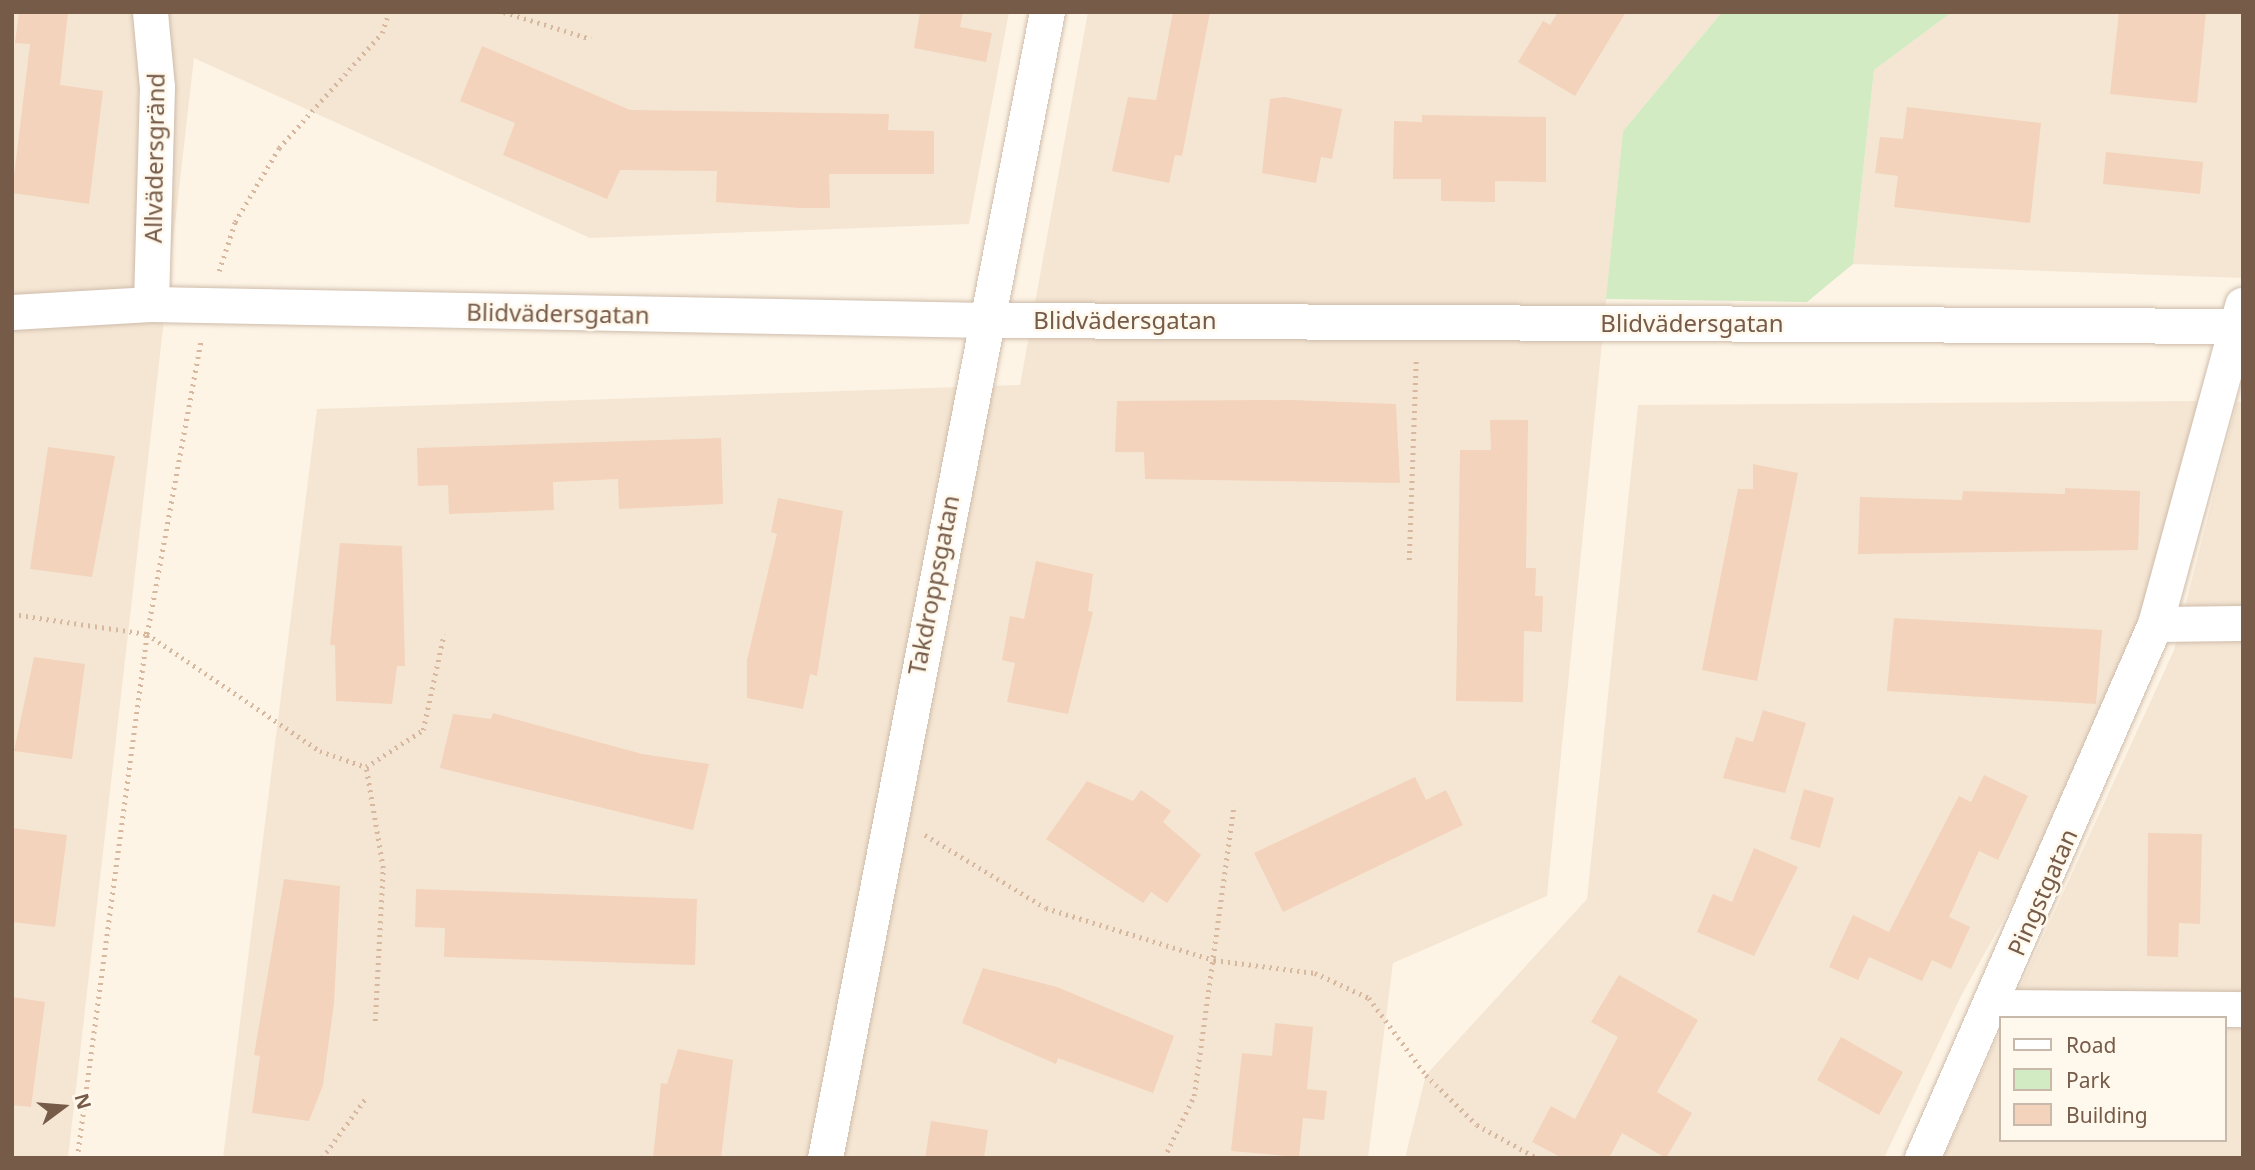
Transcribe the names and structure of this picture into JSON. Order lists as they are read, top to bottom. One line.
{"streets":{"street":["Allvädersgränd","Blidvädersgatan","Takdroppsgatan","Pingstgatan"]},"crossings":[["Allvädersgränd","Blidvädersgatan"],["Blidvädersgatan","Takdroppsgatan"],["Blidvädersgatan","Pingstgatan"]],"legend":["Road","Park","Building"],"north":"right"}
